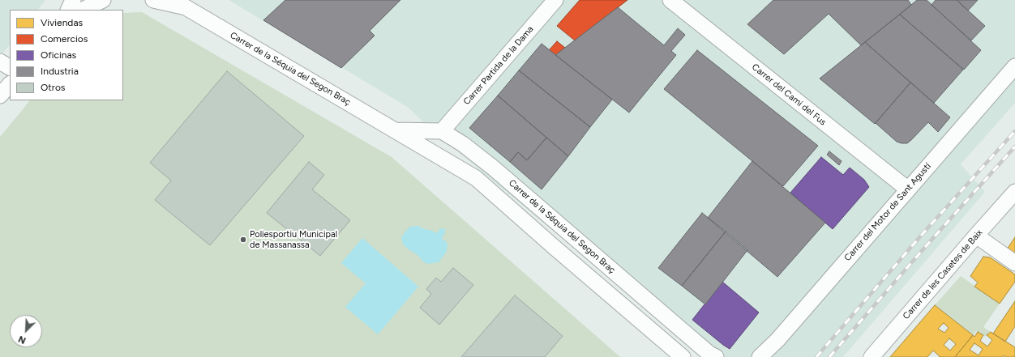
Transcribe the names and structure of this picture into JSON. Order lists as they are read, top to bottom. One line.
{"streets":{"street":["Carrer Partida de la Dama","Carrer de la Séquia del Segon Braç","Carrer del Camí del Fus","Carrer del Motor de Sant Agustí","Carrer de les Casetes de Baix"]},"crossings":[["Carrer Partida de la Dama","Carrer de la Séquia del Segon Braç"],["Carrer del Camí del Fus","Carrer del Motor de Sant Agustí"]],"places":["Poliesportiu Municipal de Massanassa"],"legend":["Viviendas","Comercios","Oficinas","Industria","Otros"],"north":"bottom left"}
